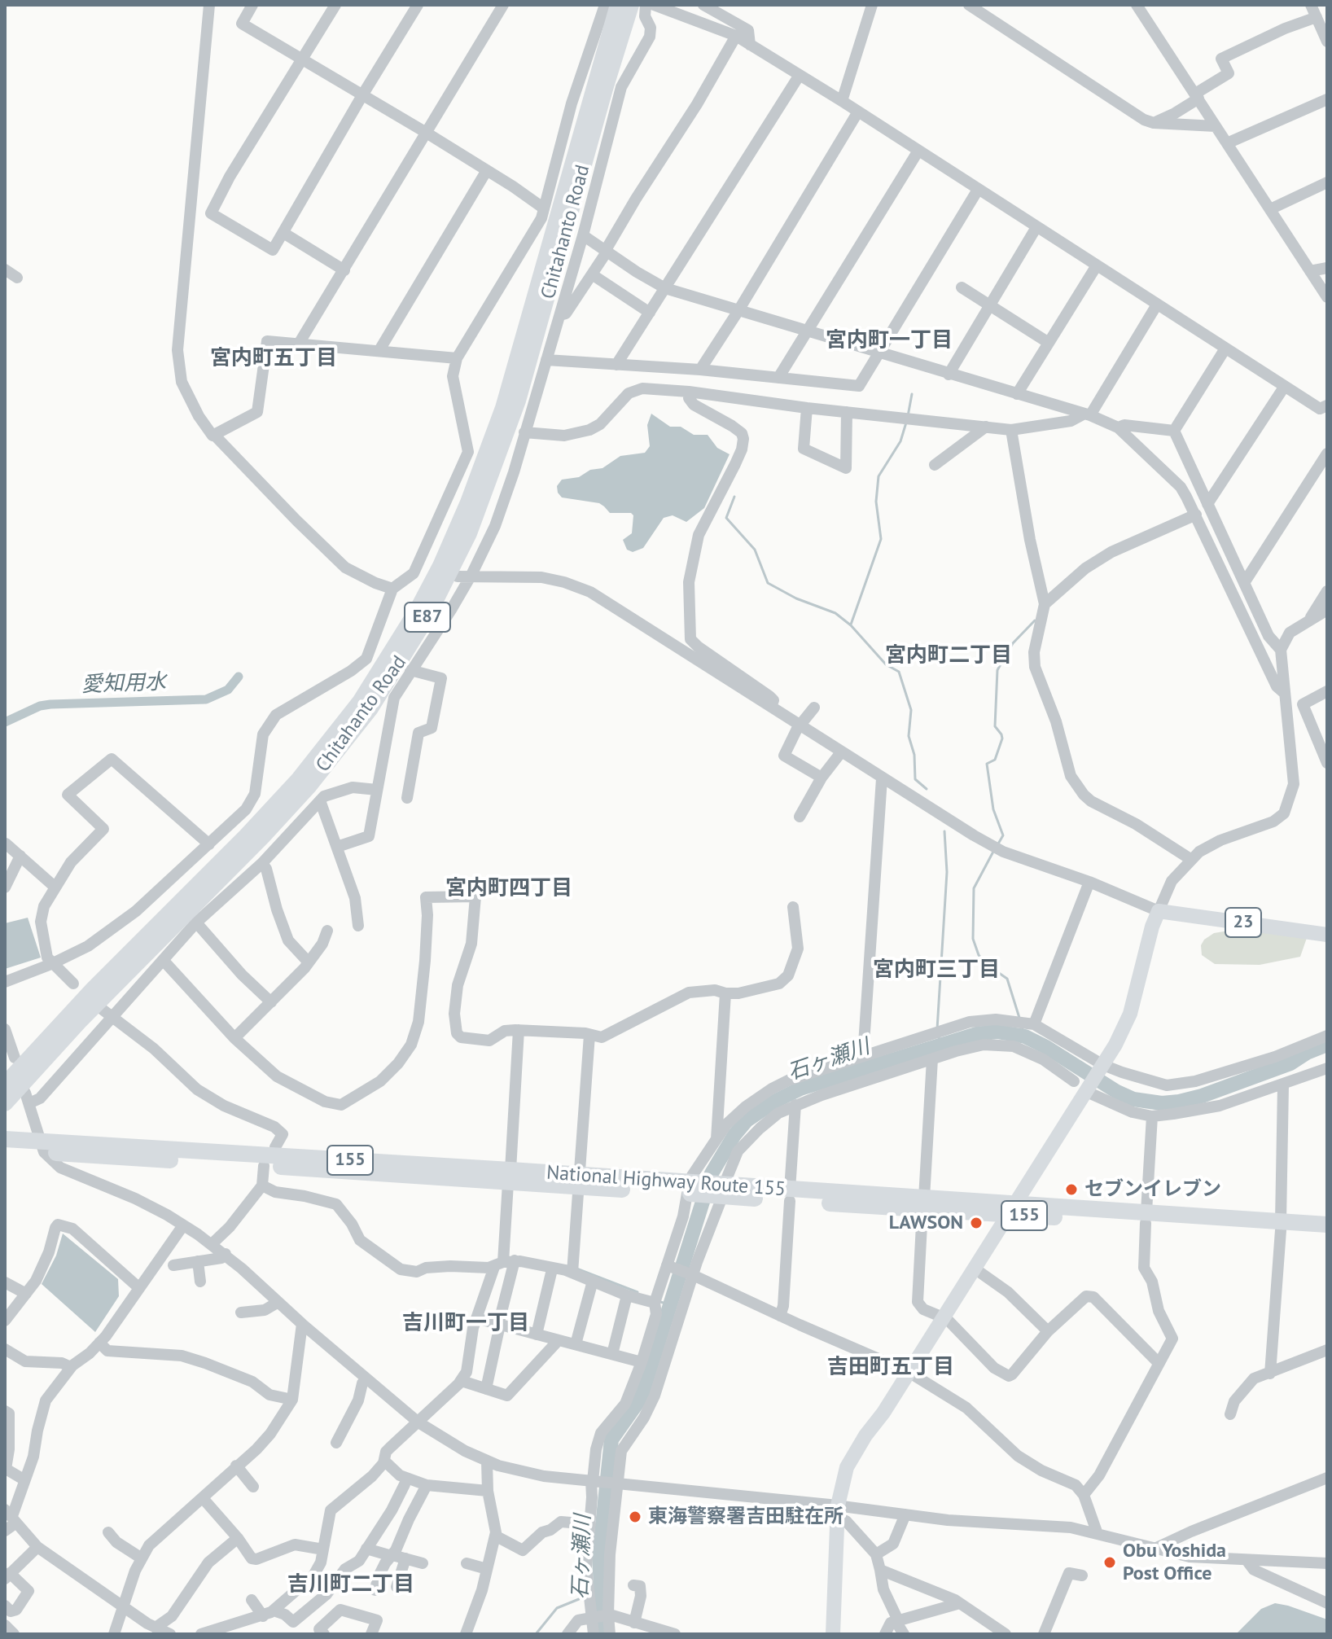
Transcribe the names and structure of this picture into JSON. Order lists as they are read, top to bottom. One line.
{"streets":{"highway":["Chitahanto Road","E87","155","National Highway Route 155"],"main road":["23"]},"districts":["宮内町一丁目","宮内町五丁目","宮内町二丁目","宮内町四丁目","宮内町三丁目","吉川町一丁目","吉田町五丁目","吉川町二丁目"],"water":["愛知用水","石ヶ瀬川"],"places":["セブンイレブン","LAWSON","東海警察署吉田駐在所","Obu Yoshida Post Office"]}
